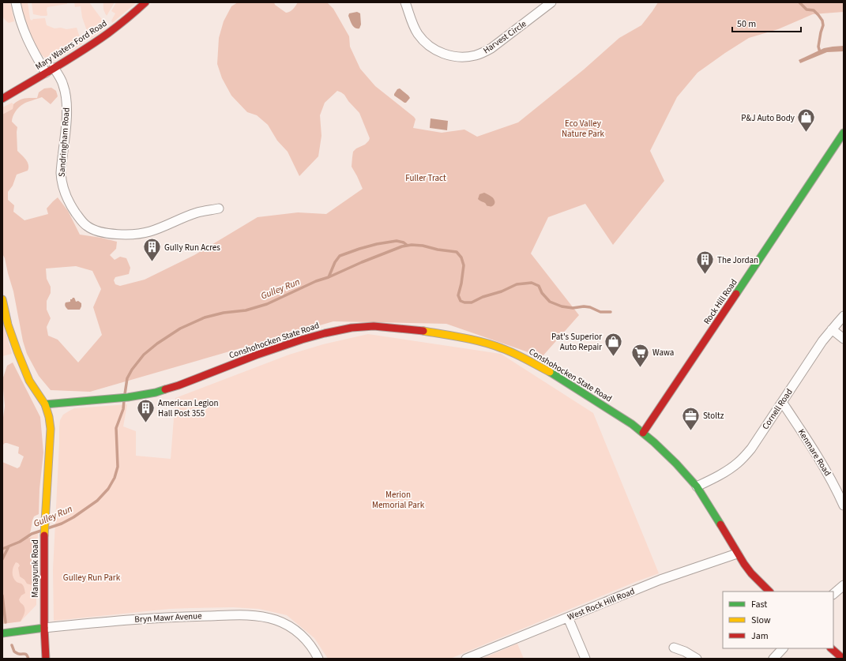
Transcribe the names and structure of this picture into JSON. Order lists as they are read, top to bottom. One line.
{"streets":{"main road":["Mary Waters Ford Road","Rock Hill Road","Conshohocken State Road","Manayunk Road","Bryn Mawr Avenue"],"street":["Harvest Circle","Sandringham Road","Cornell Road","Kenmare Road","West Rock Hill Road"]},"crossings":[["Mary Waters Ford Road","Sandringham Road"],["Rock Hill Road","Conshohocken State Road"],["Conshohocken State Road","Cornell Road"],["Conshohocken State Road","Manayunk Road"],["Conshohocken State Road","West Rock Hill Road"],["Cornell Road","Kenmare Road"],["Manayunk Road","Bryn Mawr Avenue"]],"water":["Gulley Run"],"parks":["Eco Valley Nature Park","Fuller Tract","Merion Memorial Park","Gulley Run Park"],"places":{"shop":["P&J Auto Body","Pat's Superior Auto Repair"],"building":["Gully Run Acres","The Jordan","American Legion Hall Post 355"],"supermarket":["Wawa"],"office":["Stoltz"]},"legend":["Fast","Slow","Jam"],"scale_bar":"50 m"}
